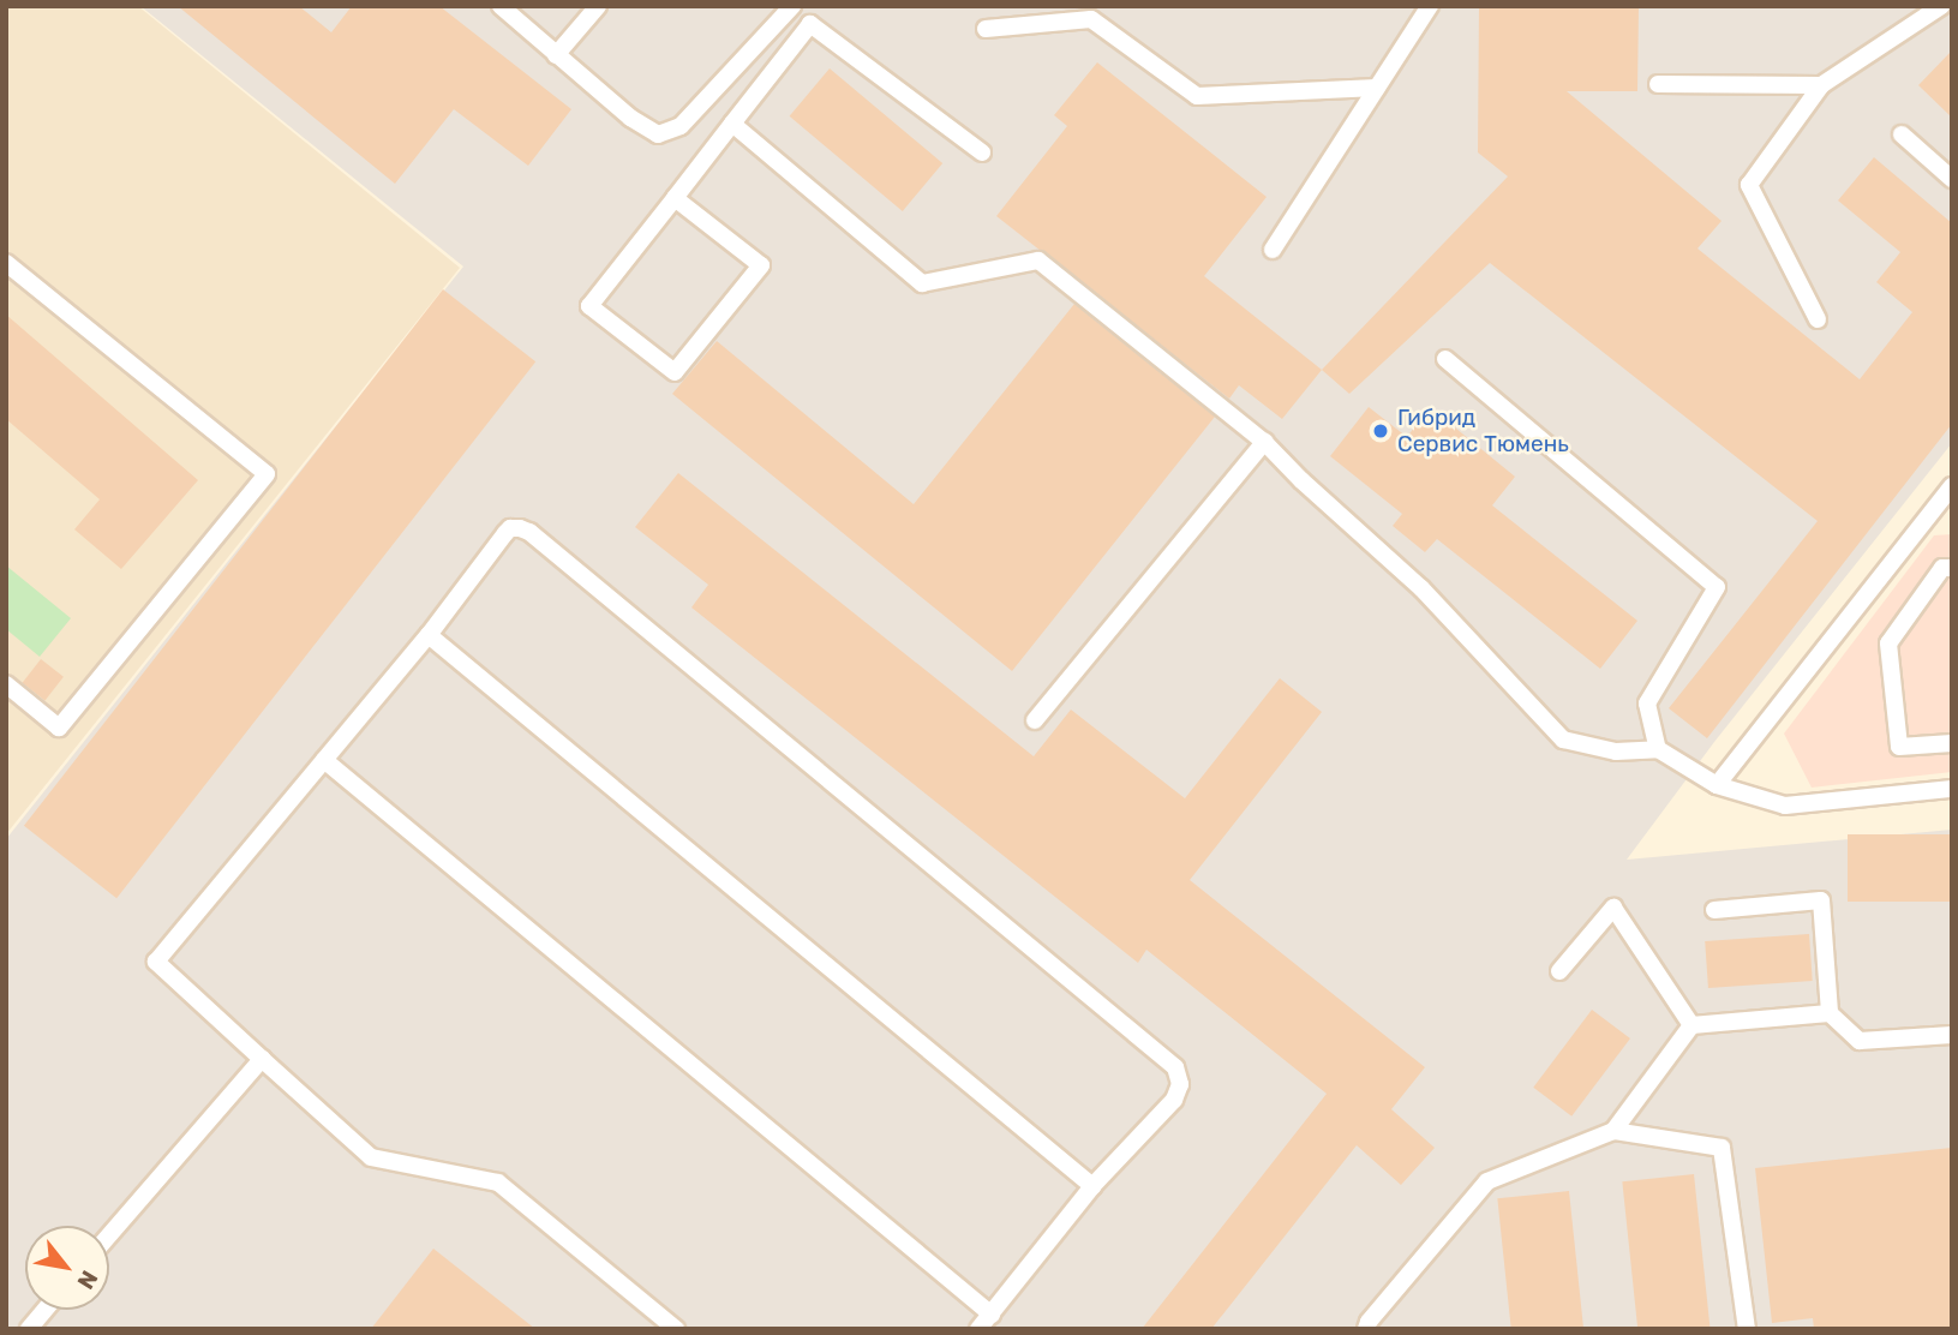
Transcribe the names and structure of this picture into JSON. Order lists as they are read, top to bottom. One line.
{"places":["Гибрид Сервис Тюмень"],"north":"bottom right"}
